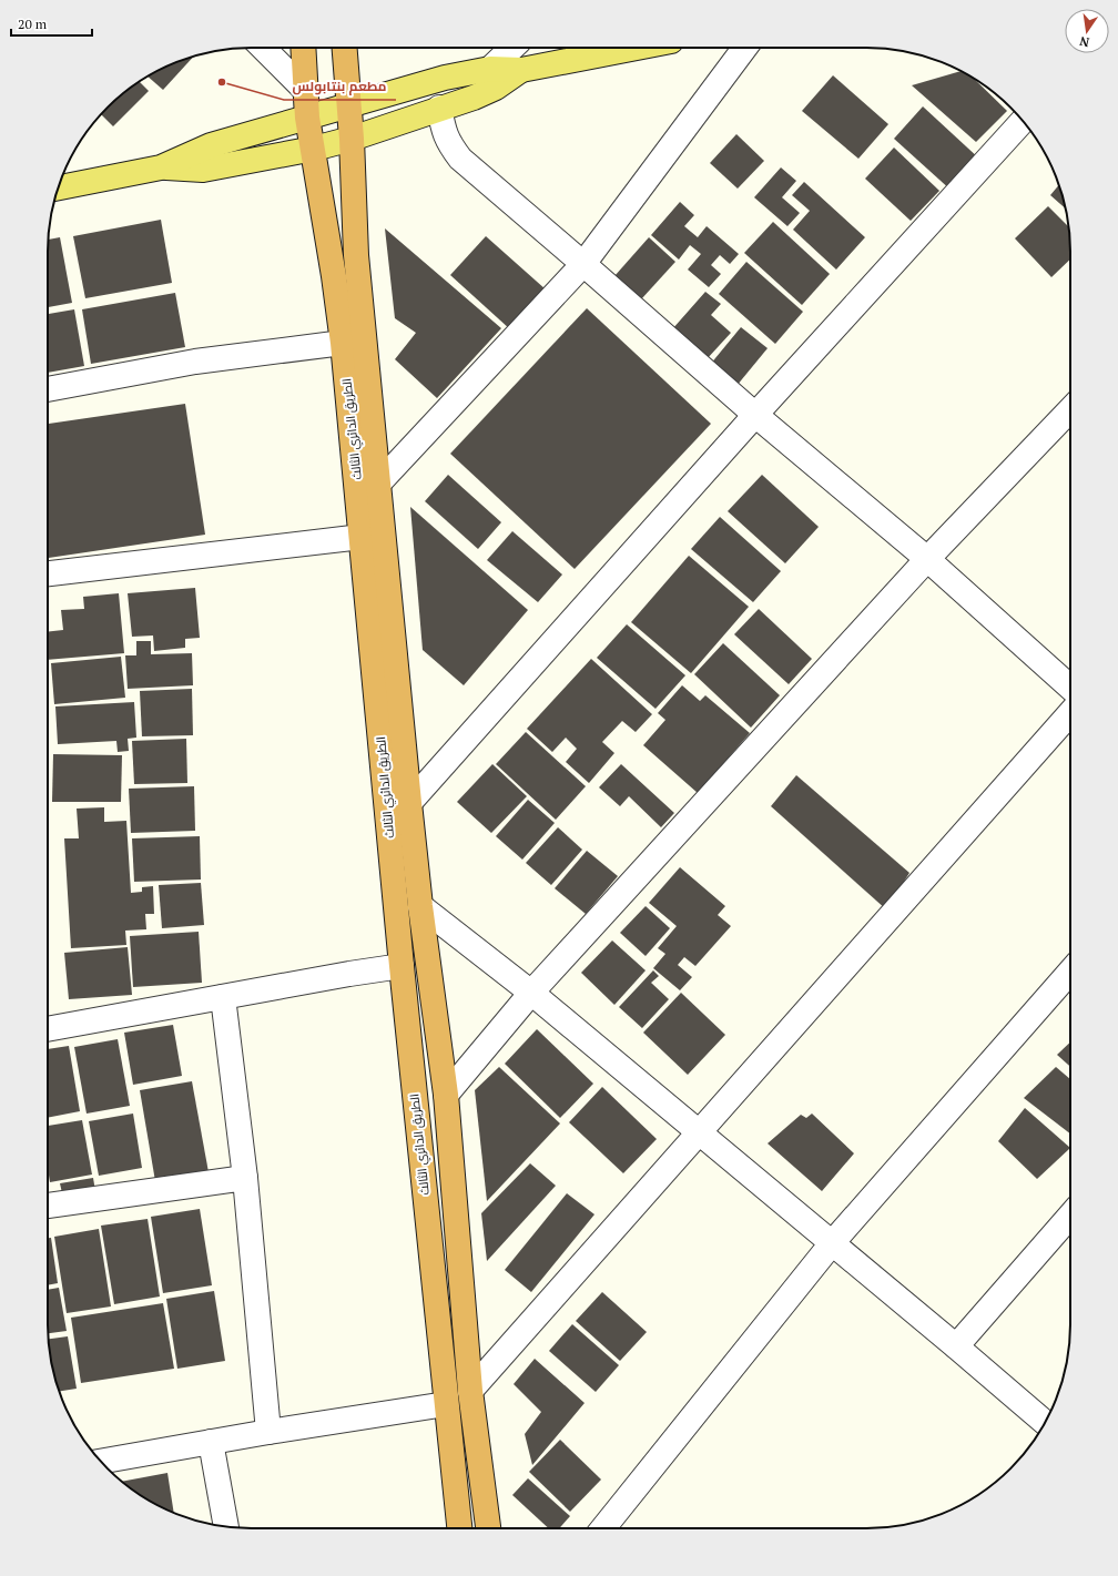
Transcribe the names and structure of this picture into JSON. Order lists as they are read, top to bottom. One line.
{"streets":{"highway":["الطريق الدائري الثالث"]},"places":["مطعم بنتابولس"],"scale_bar":"20 m","north":"bottom"}
